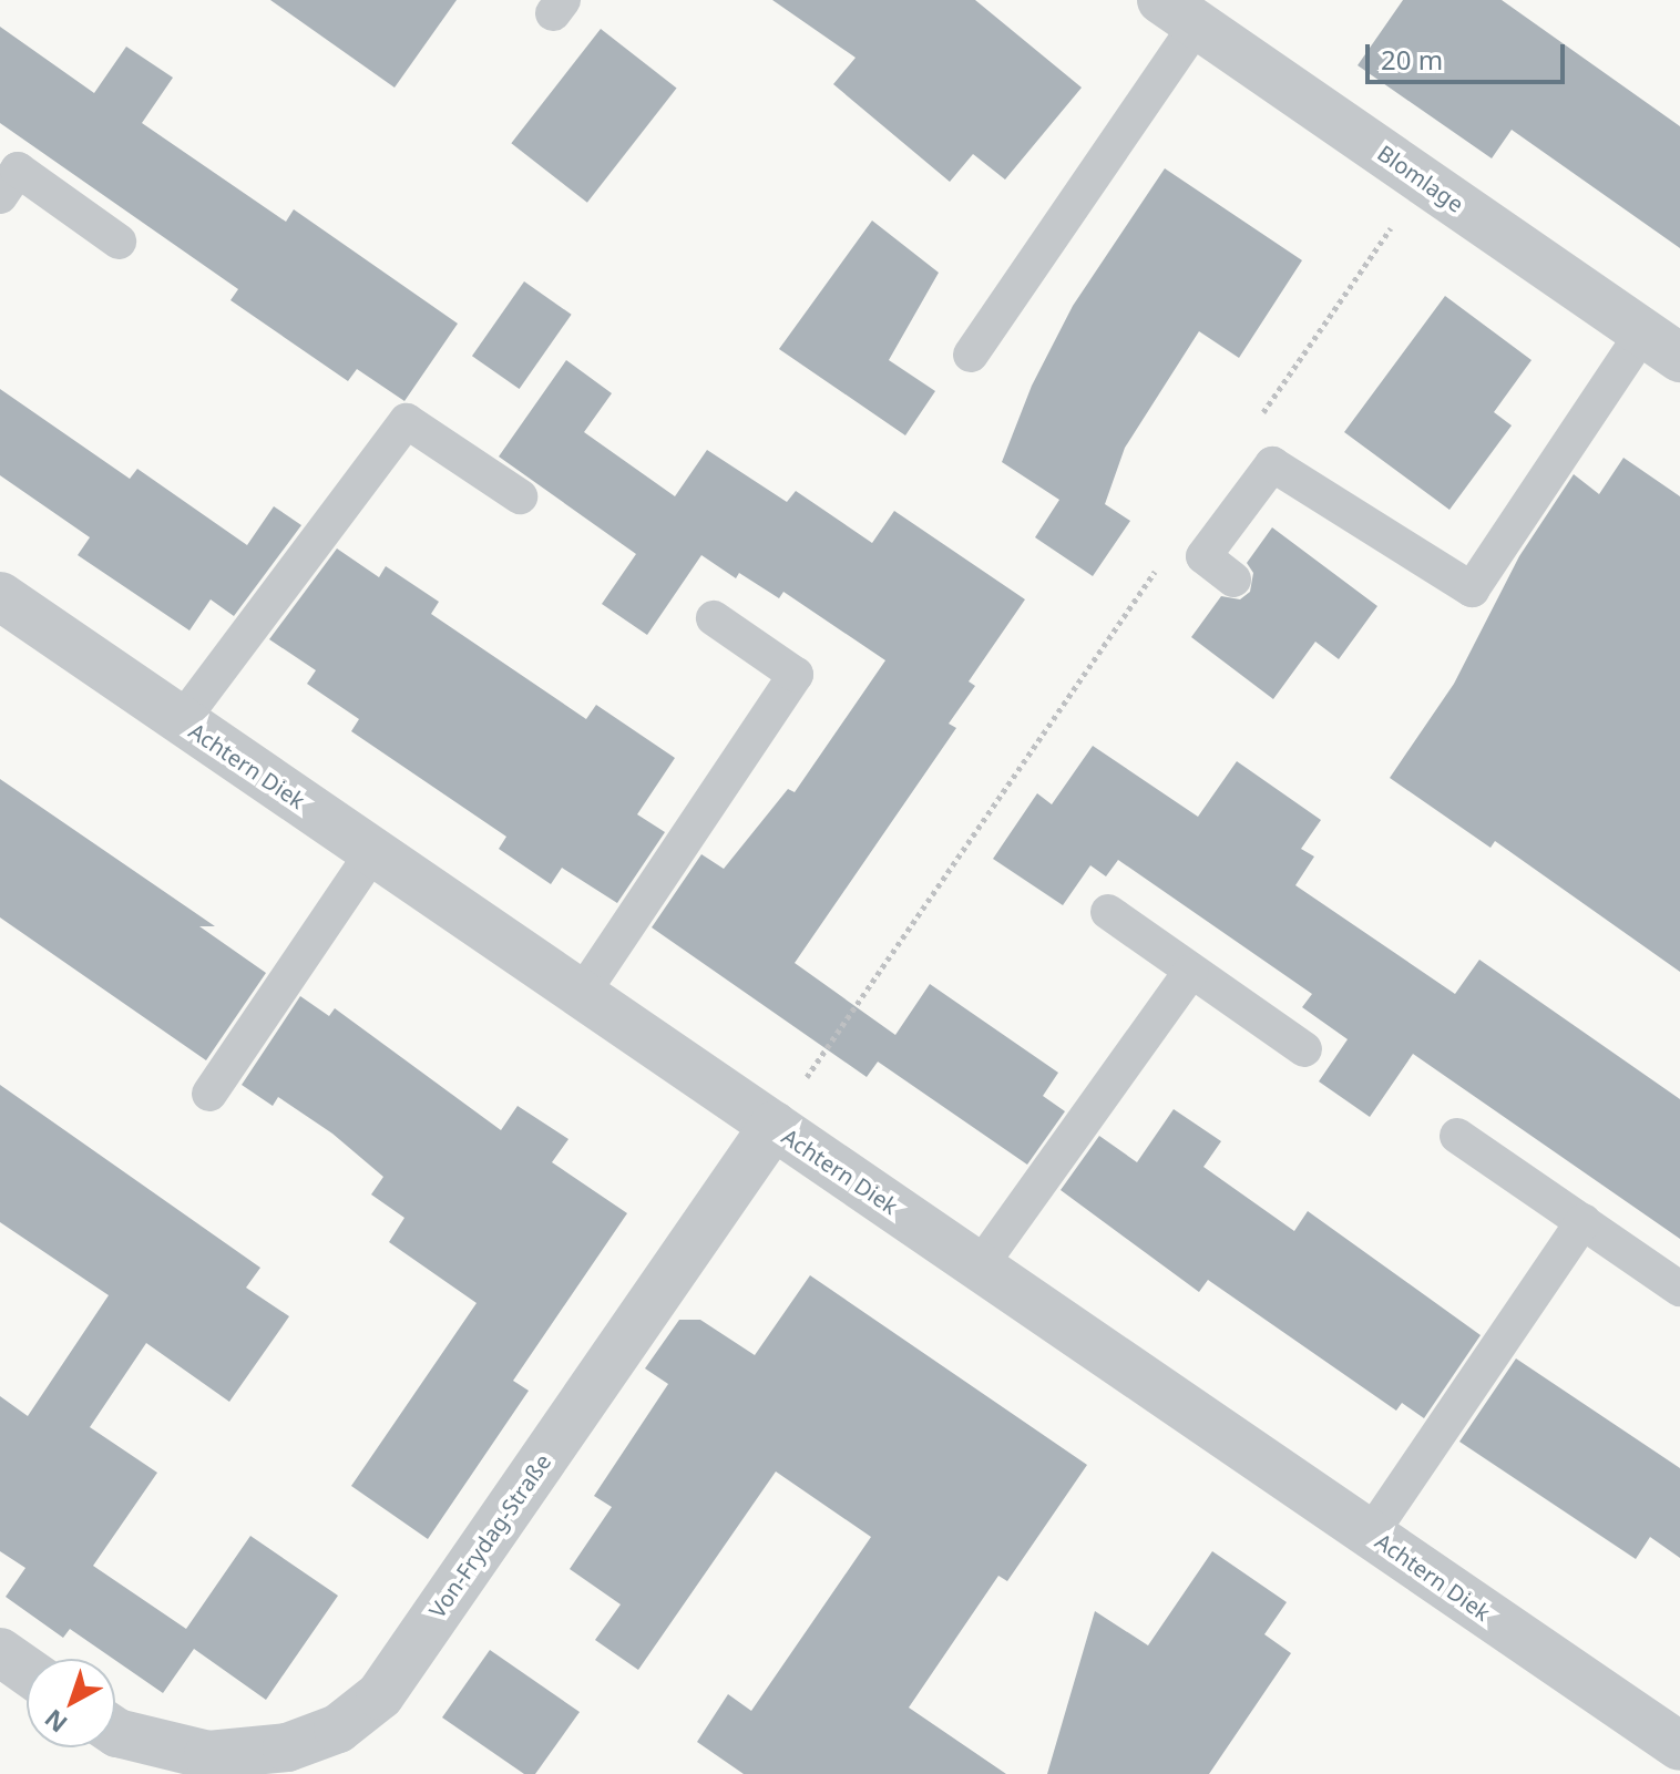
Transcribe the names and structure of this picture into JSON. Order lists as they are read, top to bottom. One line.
{"streets":{"street":["Blomlage","Achtern Diek","Von-Frydag-Straße"]},"crossings":[["Achtern Diek","Von-Frydag-Straße"]],"scale_bar":"20 m","north":"bottom left"}
